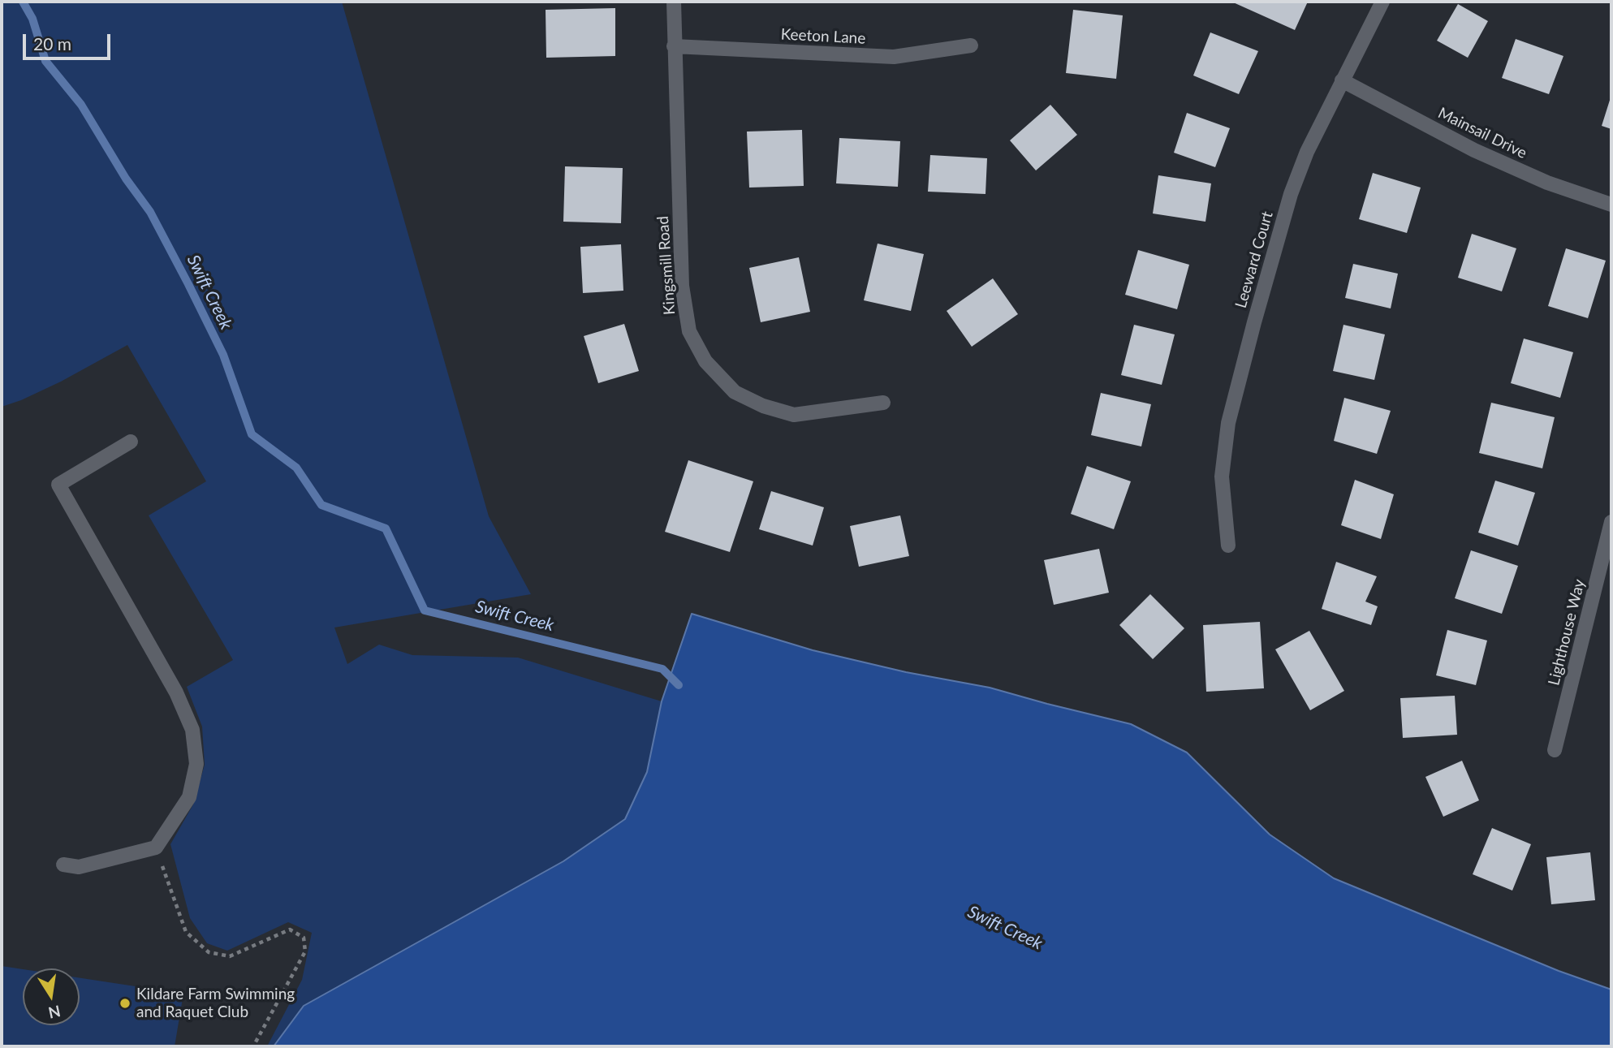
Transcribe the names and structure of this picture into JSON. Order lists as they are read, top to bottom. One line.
{"streets":{"street":["Keeton Lane","Mainsail Drive","Leeward Court","Kingsmill Road","Lighthouse Way"]},"crossings":[["Keeton Lane","Kingsmill Road"],["Mainsail Drive","Leeward Court"]],"water":["Swift Creek"],"places":["Kildare Farm Swimming and Raquet Club"],"scale_bar":"20 m","north":"bottom"}
